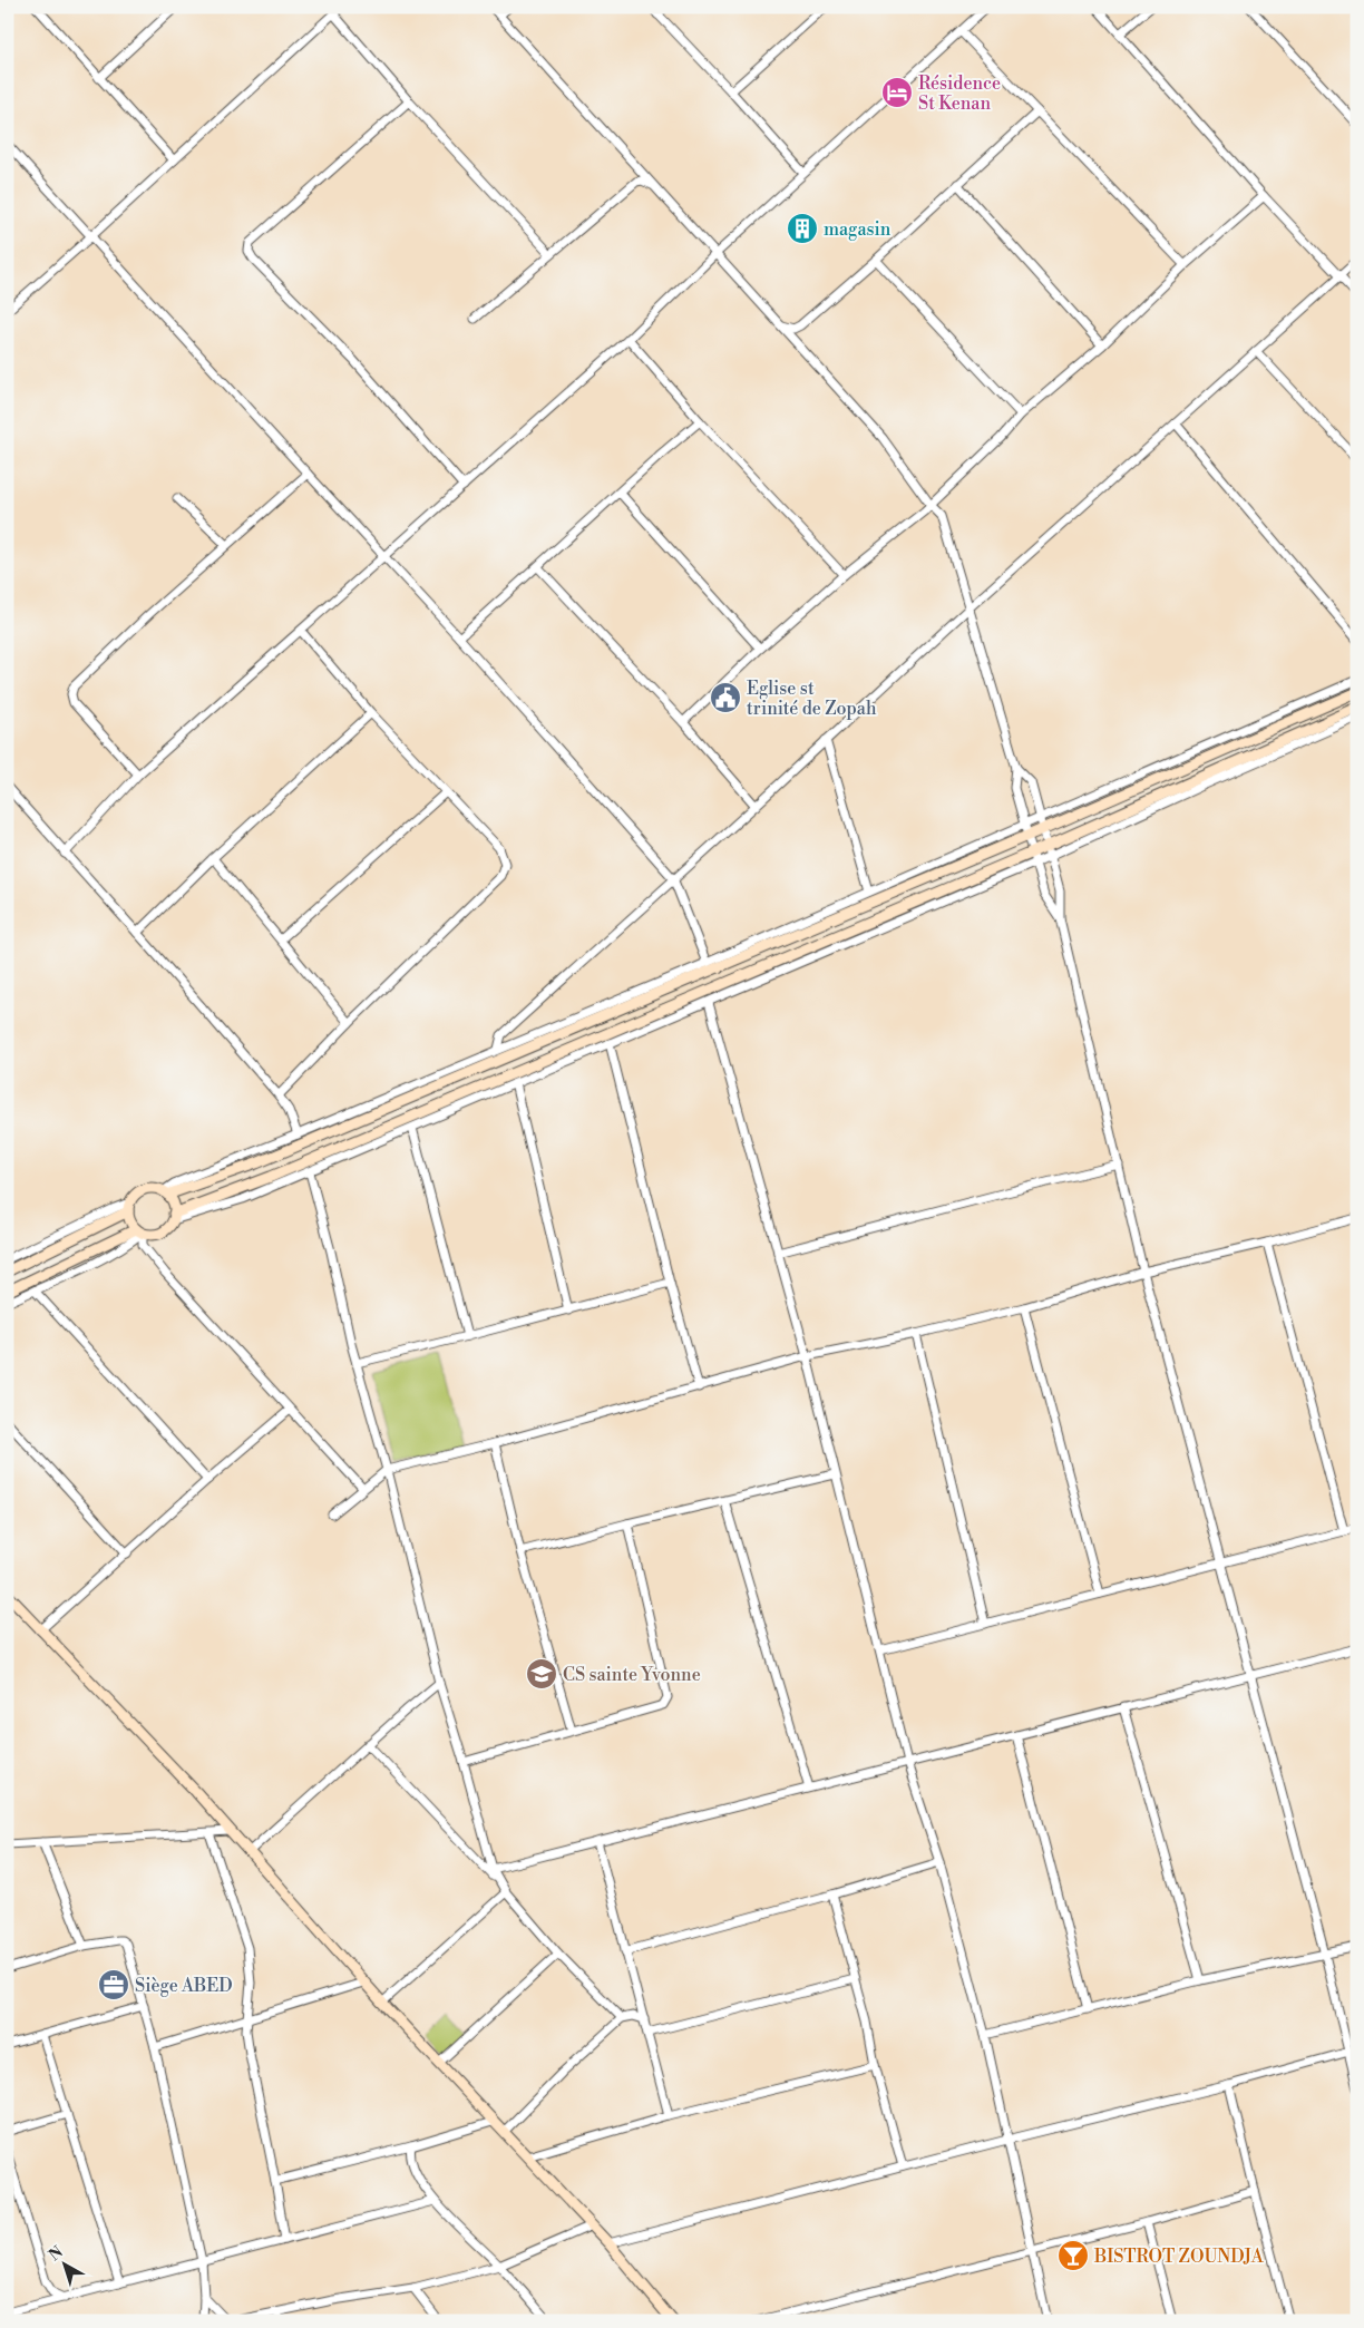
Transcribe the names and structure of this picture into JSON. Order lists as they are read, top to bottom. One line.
{"places":{"hotel":["Résidence St Kenan"],"building":["magasin"],"public building":["Eglise st trinité de Zopah"],"school or university":["CS sainte Yvonne"],"office":["Siège ABED"],"bar":["BISTROT ZOUNDJA"]},"north":"top left"}
